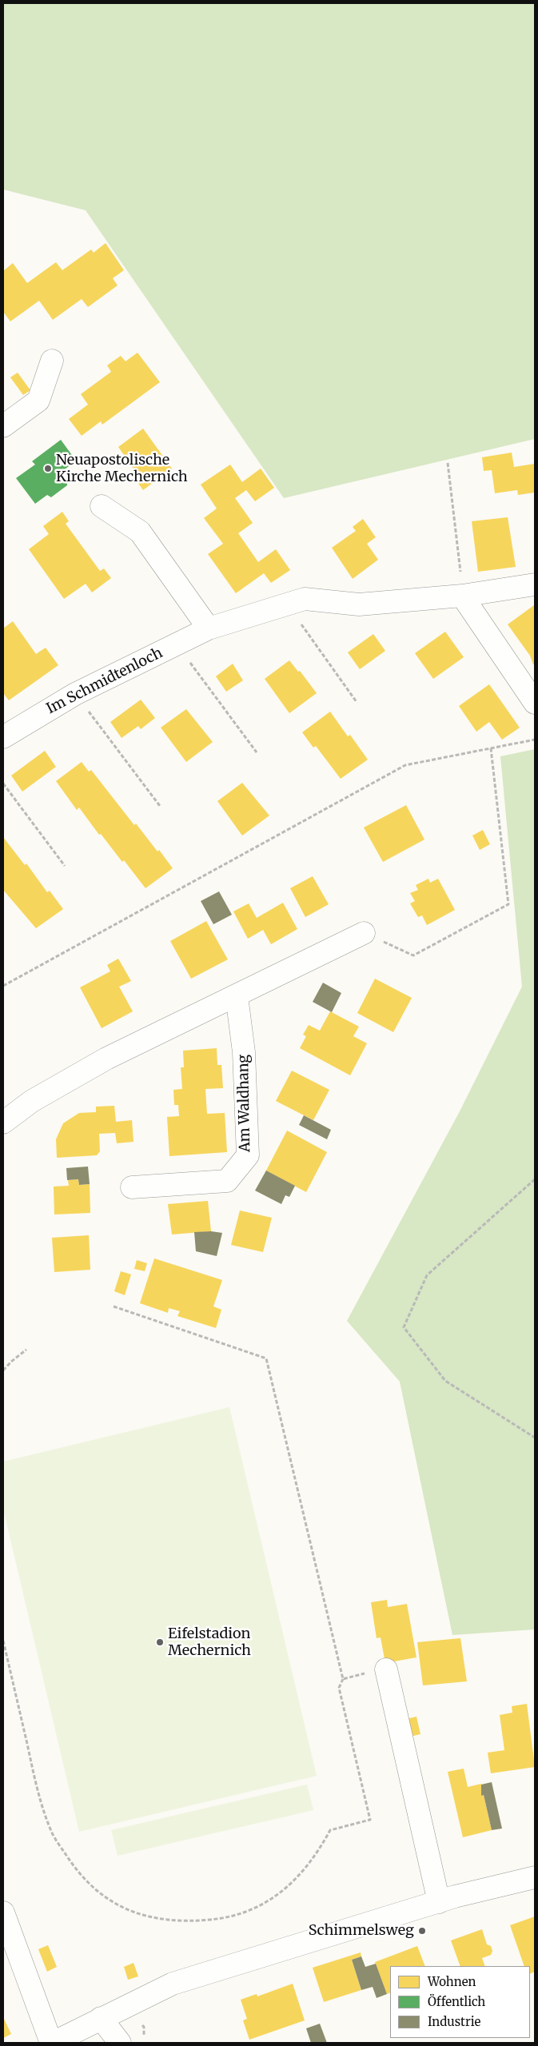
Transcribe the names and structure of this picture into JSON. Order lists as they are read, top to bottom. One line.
{"streets":{"street":["Im Schmidtenloch","Am Waldhang"]},"places":["Neuapostolische Kirche Mechernich","Eifelstadion Mechernich","Schimmelsweg"],"legend":["Wohnen","Öffentlich","Industrie"]}
